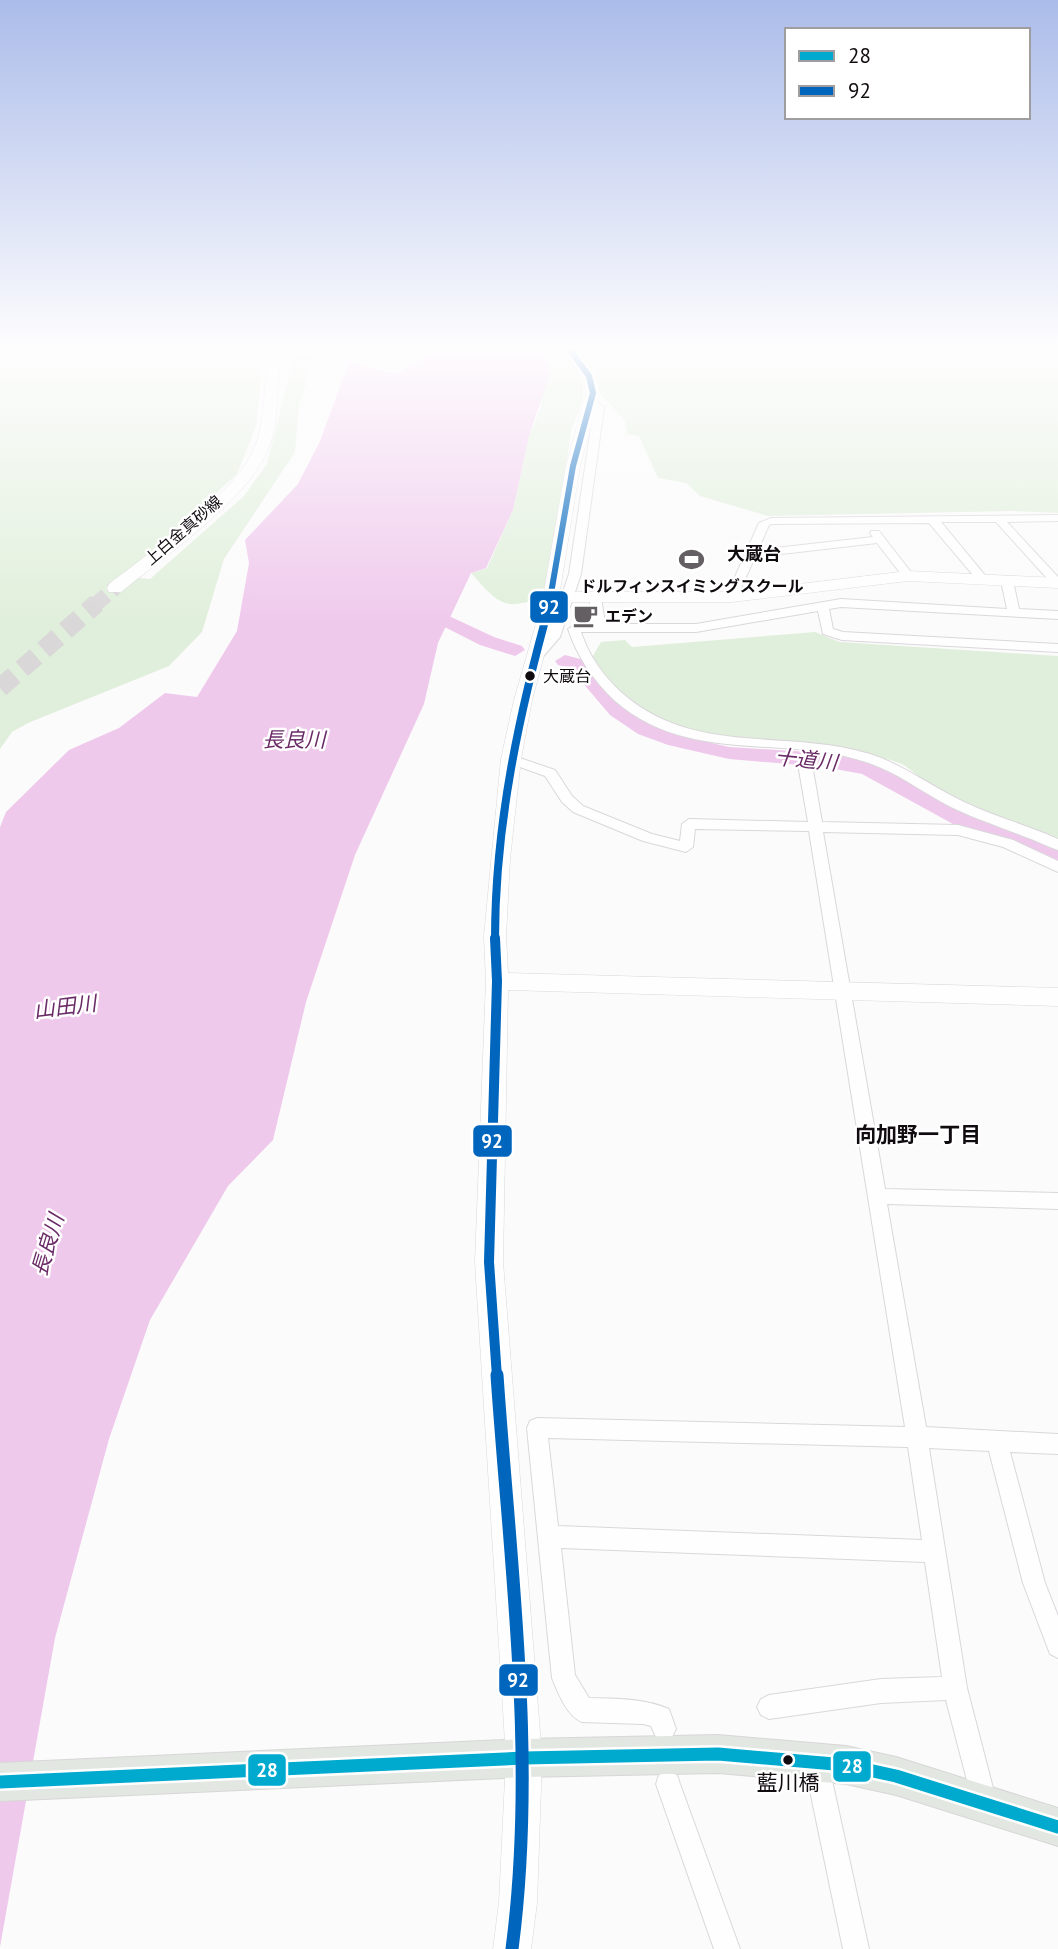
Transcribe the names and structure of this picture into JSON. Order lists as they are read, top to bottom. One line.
{"streets":{"street":["上白金真砂線"]},"districts":["大蔵台","向加野一丁目"],"water":["長良川","十道川","山田川"],"places":{"sports":["ドルフィンスイミングスクール"],"cafe":["エデン"],"other":["大蔵台","藍川橋"]},"lines":["transit line 92","transit line 28"],"legend":["28","92"]}
